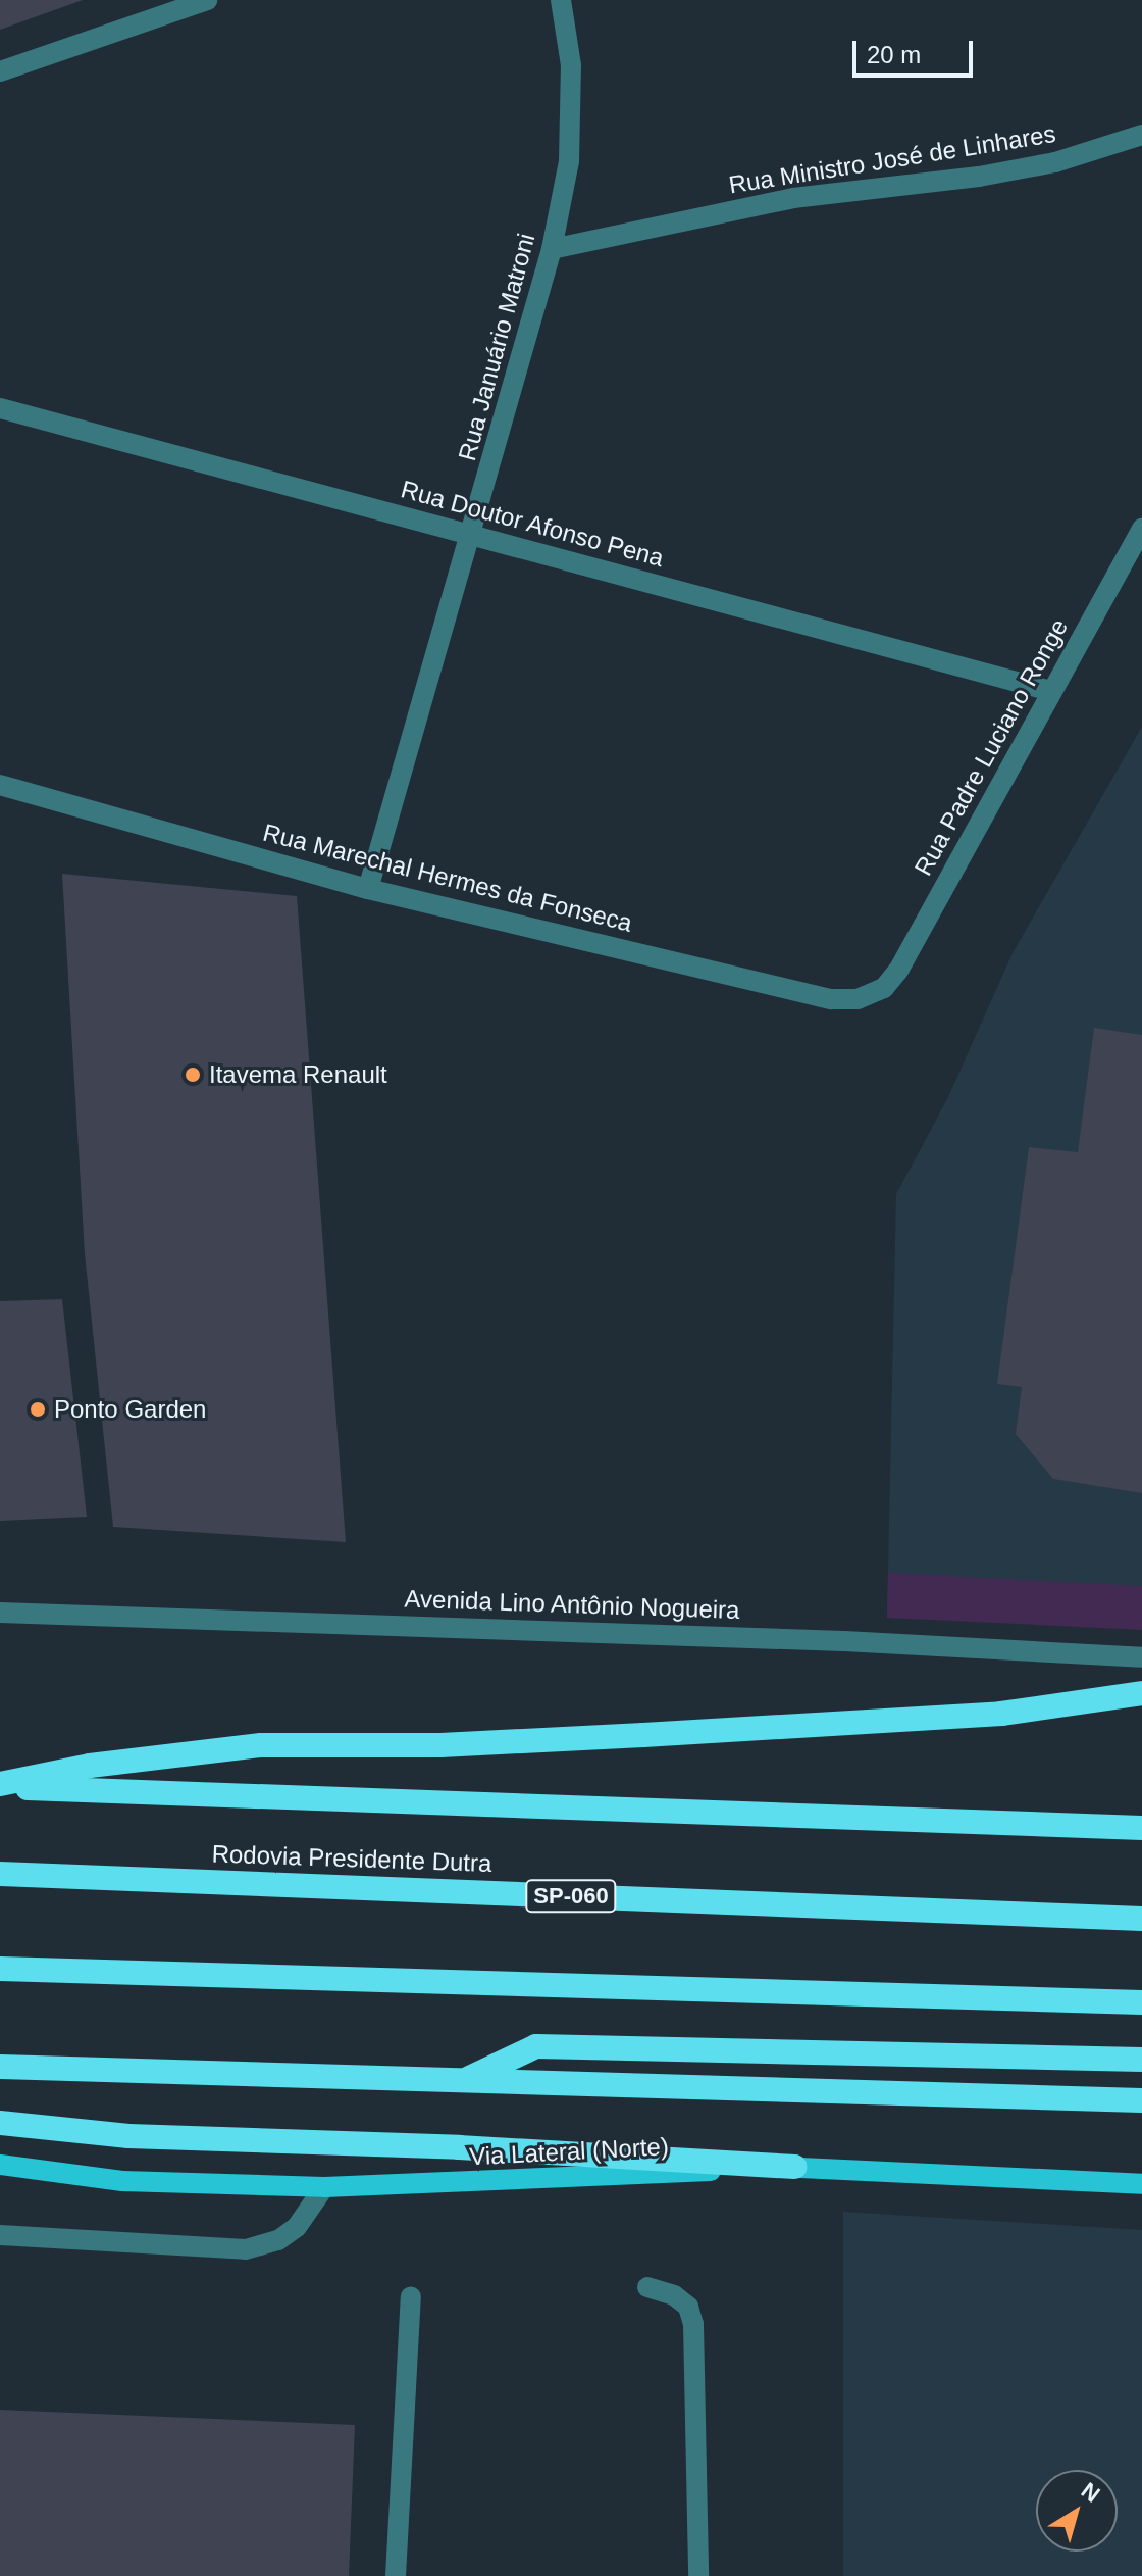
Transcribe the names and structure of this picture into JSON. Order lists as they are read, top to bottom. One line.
{"streets":{"highway":["Rodovia Presidente Dutra","SP-060"],"main road":["Via Lateral (Norte)"],"street":["Rua Ministro José de Linhares","Rua Januário Matroni","Rua Doutor Afonso Pena","Rua Padre Luciano Ronge","Rua Marechal Hermes da Fonseca","Avenida Lino Antônio Nogueira"]},"crossings":[["Rua Ministro José de Linhares","Rua Januário Matroni"],["Rua Januário Matroni","Rua Doutor Afonso Pena"],["Rua Januário Matroni","Rua Marechal Hermes da Fonseca"],["Rua Doutor Afonso Pena","Rua Padre Luciano Ronge"],["Rua Padre Luciano Ronge","Rua Marechal Hermes da Fonseca"]],"places":["Itavema Renault","Ponto Garden"],"scale_bar":"20 m","north":"top right"}
